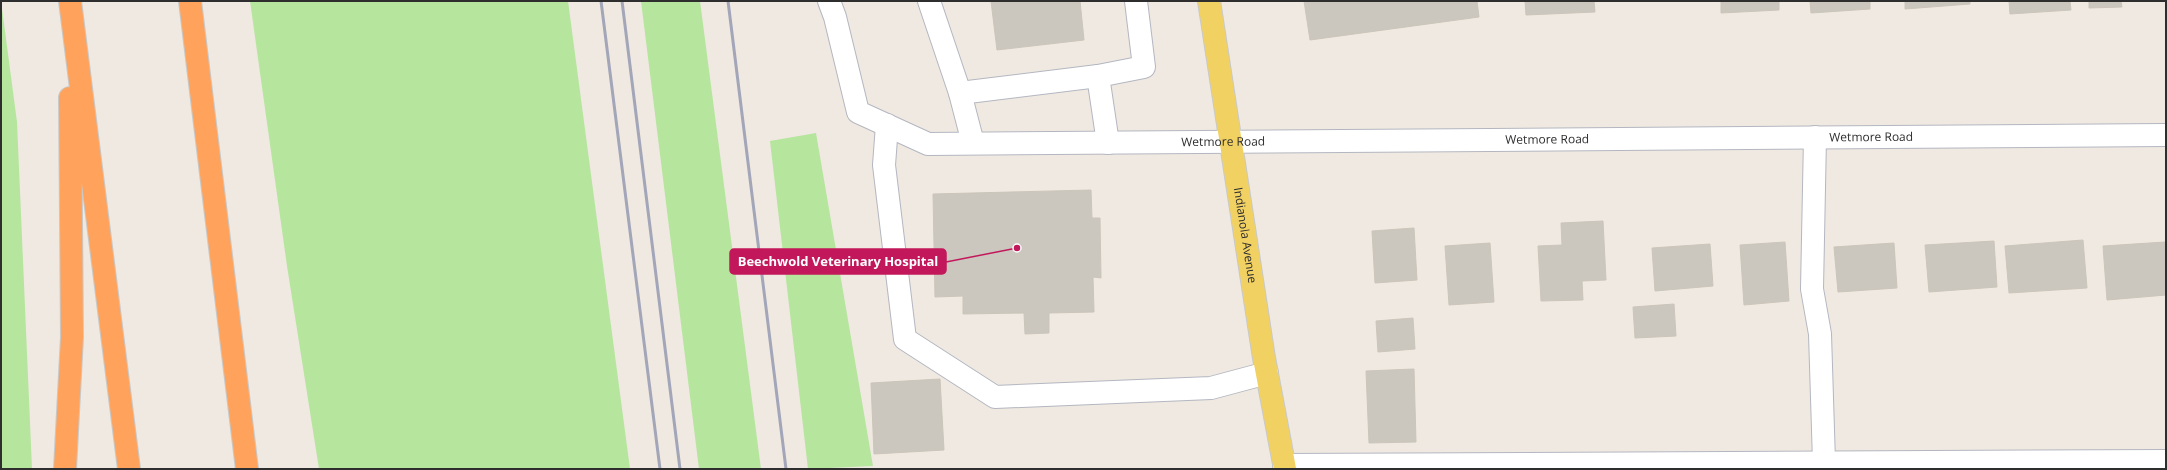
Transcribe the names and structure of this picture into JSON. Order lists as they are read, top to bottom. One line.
{"streets":{"main road":["Indianola Avenue"],"street":["Wetmore Road"]},"crossings":[["Wetmore Road","Indianola Avenue"]],"places":["Beechwold Veterinary Hospital"]}
